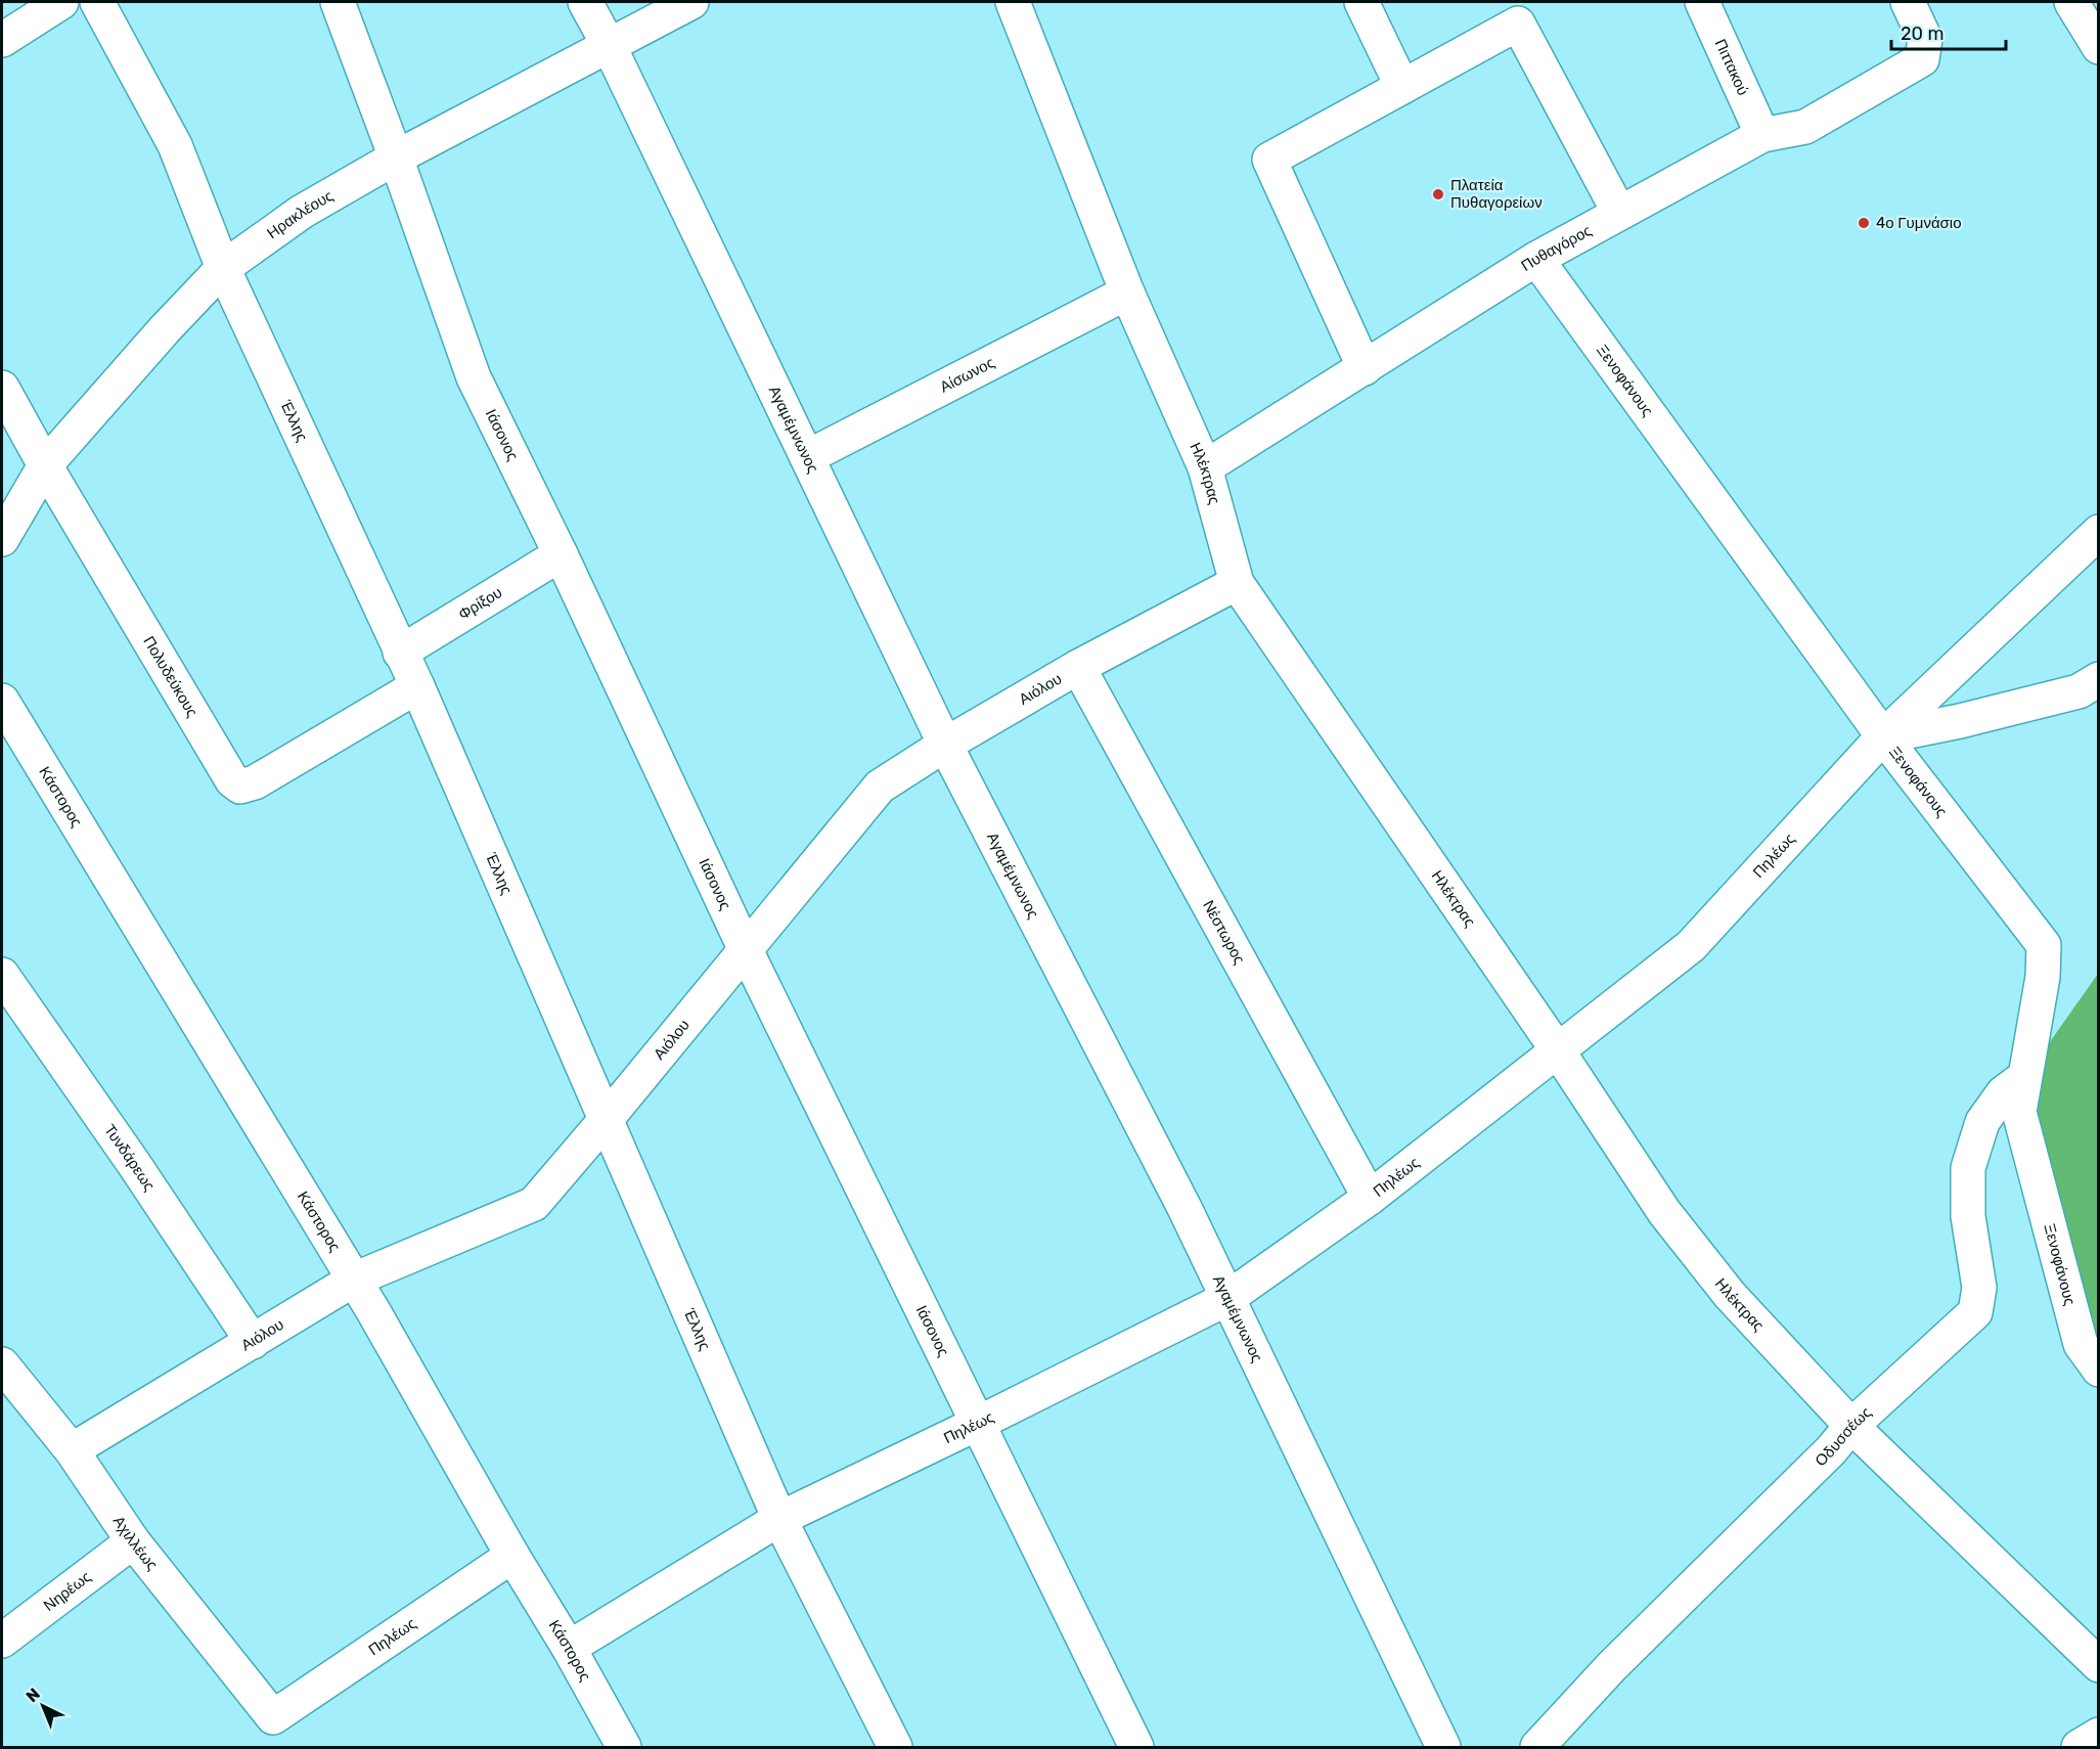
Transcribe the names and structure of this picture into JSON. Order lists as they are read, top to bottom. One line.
{"streets":{"street":["Πιττακού","Ηρακλέους","Πυθαγόρος","Αίσωνος","Ξενοφάνους","Έλλης","Αγαμέμνωνος","Ιάσονος","Ηλέκτρας","Φρίξου","Πολυδεύκους","Αιόλου","Κάστορος","Πηλέως","Νέστωρος","Τυνδάρεως","Οδυσσέως","Αχιλλέως","Νηρέως"]},"crossings":[["Πιττακού","Πυθαγόρος"],["Ηρακλέους","Έλλης"],["Ηρακλέους","Αγαμέμνωνος"],["Ηρακλέους","Ιάσονος"],["Ηρακλέους","Πολυδεύκους"],["Πυθαγόρος","Ξενοφάνους"],["Πυθαγόρος","Ηλέκτρας"],["Αίσωνος","Αγαμέμνωνος"],["Αίσωνος","Ηλέκτρας"],["Ξενοφάνους","Πηλέως"],["Ξενοφάνους","Οδυσσέως"],["Έλλης","Φρίξου"],["Έλλης","Πολυδεύκους"],["Έλλης","Αιόλου"],["Έλλης","Πηλέως"],["Αγαμέμνωνος","Αιόλου"],["Αγαμέμνωνος","Πηλέως"],["Ιάσονος","Φρίξου"],["Ιάσονος","Αιόλου"],["Ιάσονος","Πηλέως"],["Ηλέκτρας","Αιόλου"],["Ηλέκτρας","Πηλέως"],["Ηλέκτρας","Οδυσσέως"],["Αιόλου","Κάστορος"],["Αιόλου","Νέστωρος"],["Αιόλου","Τυνδάρεως"],["Αιόλου","Αχιλλέως"],["Κάστορος","Πηλέως"],["Πηλέως","Νέστωρος"],["Πηλέως","Αχιλλέως"],["Αχιλλέως","Νηρέως"]],"places":["Πλατεία Πυθαγορείων","4ο Γυμνάσιο"],"scale_bar":"20 m","north":"top left"}
